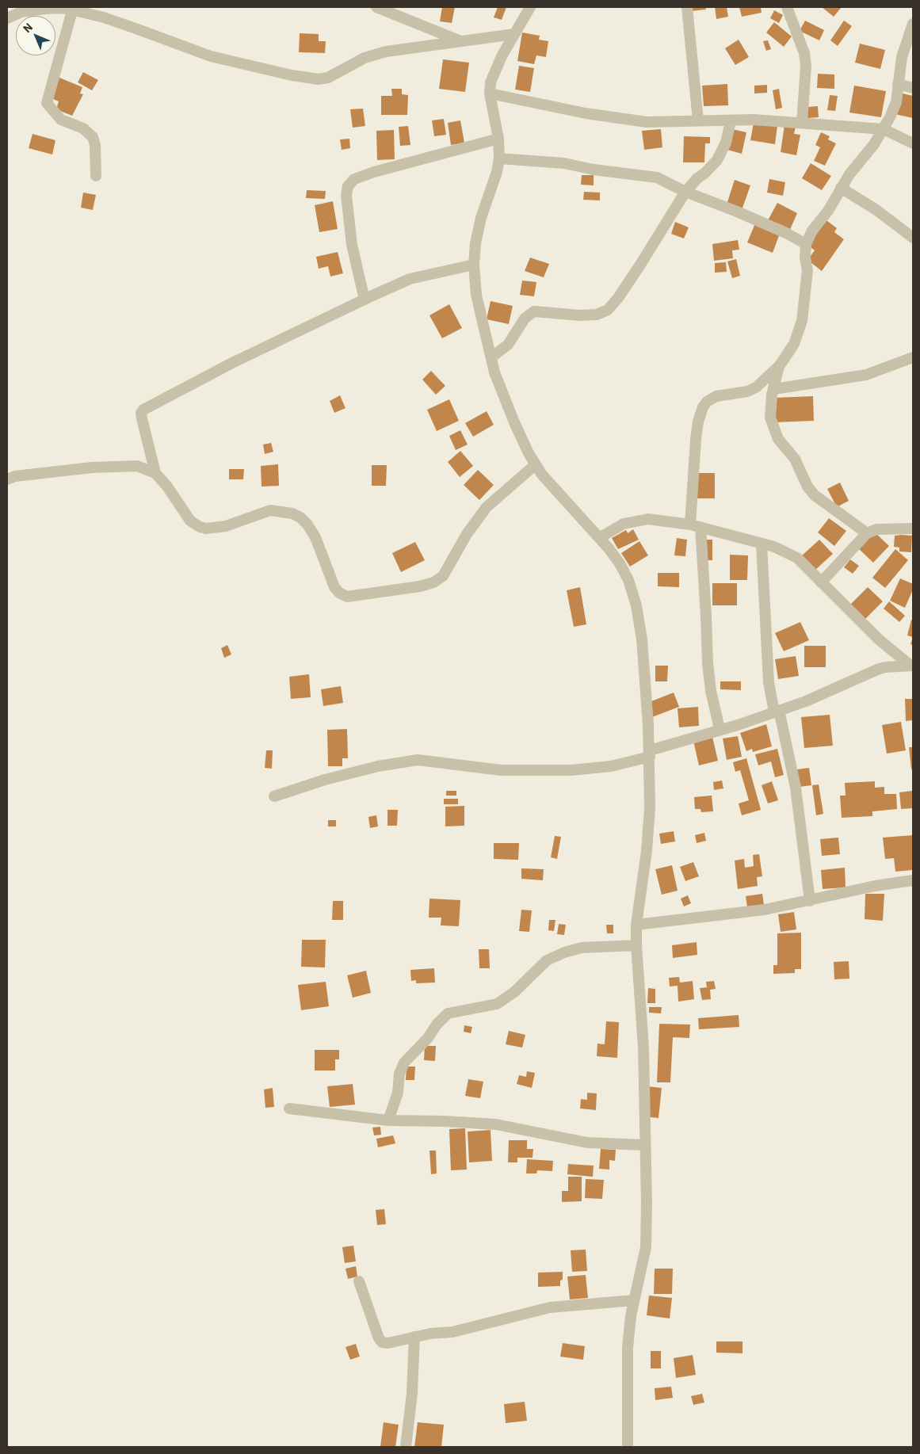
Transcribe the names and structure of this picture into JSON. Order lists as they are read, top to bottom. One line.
{"north":"top left"}
